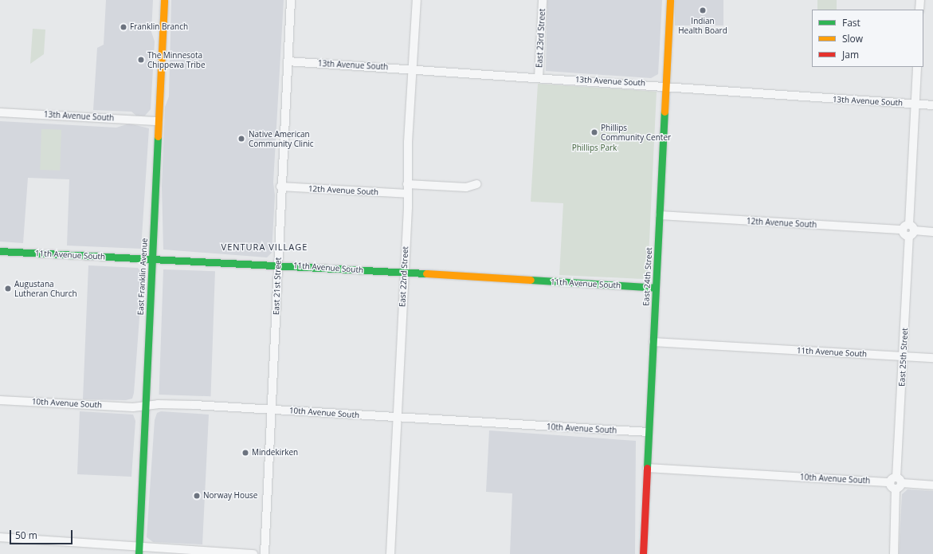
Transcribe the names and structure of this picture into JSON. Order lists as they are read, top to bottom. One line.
{"streets":{"street":["East 23rd Street","13th Avenue South","12th Avenue South","11th Avenue South","East Franklin Avenue","East 22nd Street","East 24th Street","East 21st Street","East 25th Street","10th Avenue South"]},"crossings":[["East 23rd Street","13th Avenue South"],["13th Avenue South","East Franklin Avenue"],["13th Avenue South","East 22nd Street"],["13th Avenue South","East 24th Street"],["13th Avenue South","East 21st Street"],["13th Avenue South","East 25th Street"],["12th Avenue South","East 22nd Street"],["12th Avenue South","East 24th Street"],["12th Avenue South","East 21st Street"],["12th Avenue South","East 25th Street"],["11th Avenue South","East Franklin Avenue"],["11th Avenue South","East 22nd Street"],["11th Avenue South","East 24th Street"],["11th Avenue South","East 21st Street"],["11th Avenue South","East 25th Street"],["East Franklin Avenue","10th Avenue South"],["East 22nd Street","10th Avenue South"],["East 24th Street","10th Avenue South"],["East 21st Street","10th Avenue South"],["East 25th Street","10th Avenue South"]],"districts":["VENTURA VILLAGE"],"parks":["Phillips Park"],"places":["Indian Health Board","Franklin Branch","The Minnesota Chippewa Tribe","Phillips Community Center","Native American Community Clinic","Augustana Lutheran Church","Mindekirken","Norway House"],"legend":["Fast","Slow","Jam"],"scale_bar":"50 m"}
